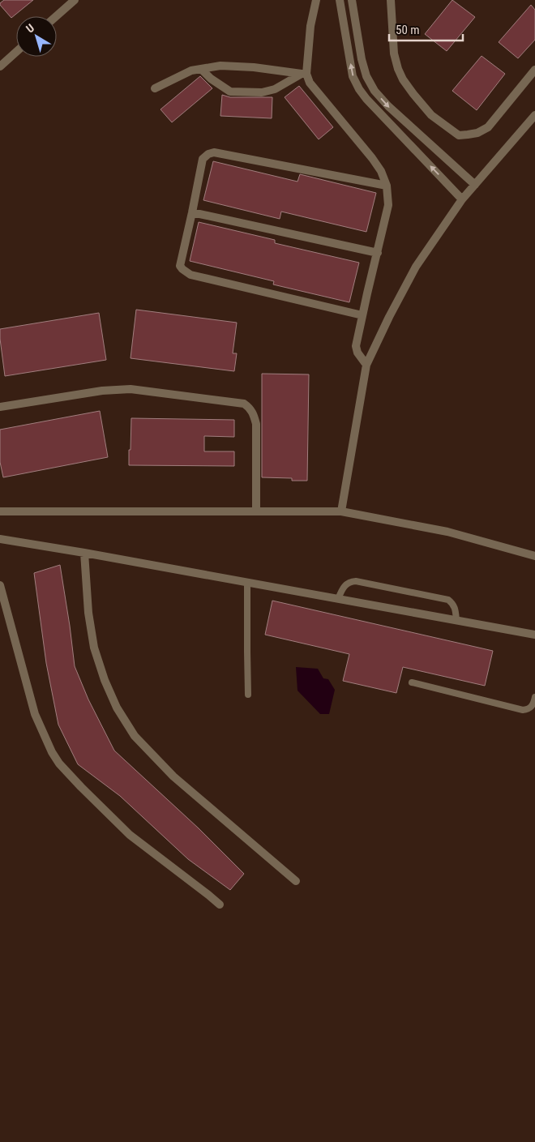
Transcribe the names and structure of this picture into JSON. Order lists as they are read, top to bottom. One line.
{"scale_bar":"50 m","north":"top left"}
